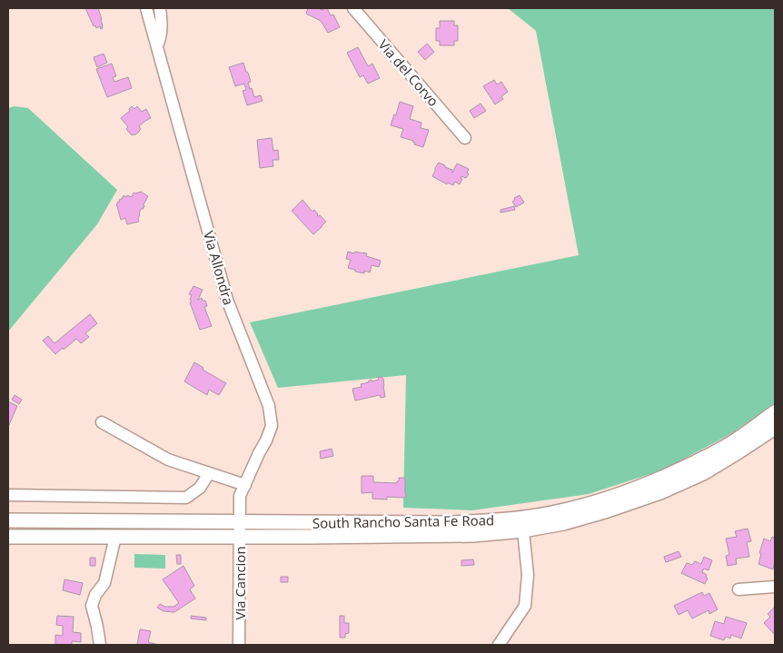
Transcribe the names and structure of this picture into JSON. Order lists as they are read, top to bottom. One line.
{"streets":{"main road":["South Rancho Santa Fe Road"],"street":["Via del Corvo","Via Allondra","Via Cancion"]},"crossings":[["Via Allondra","South Rancho Santa Fe Road"],["Via Allondra","Via Cancion"],["South Rancho Santa Fe Road","Via Cancion"]]}
